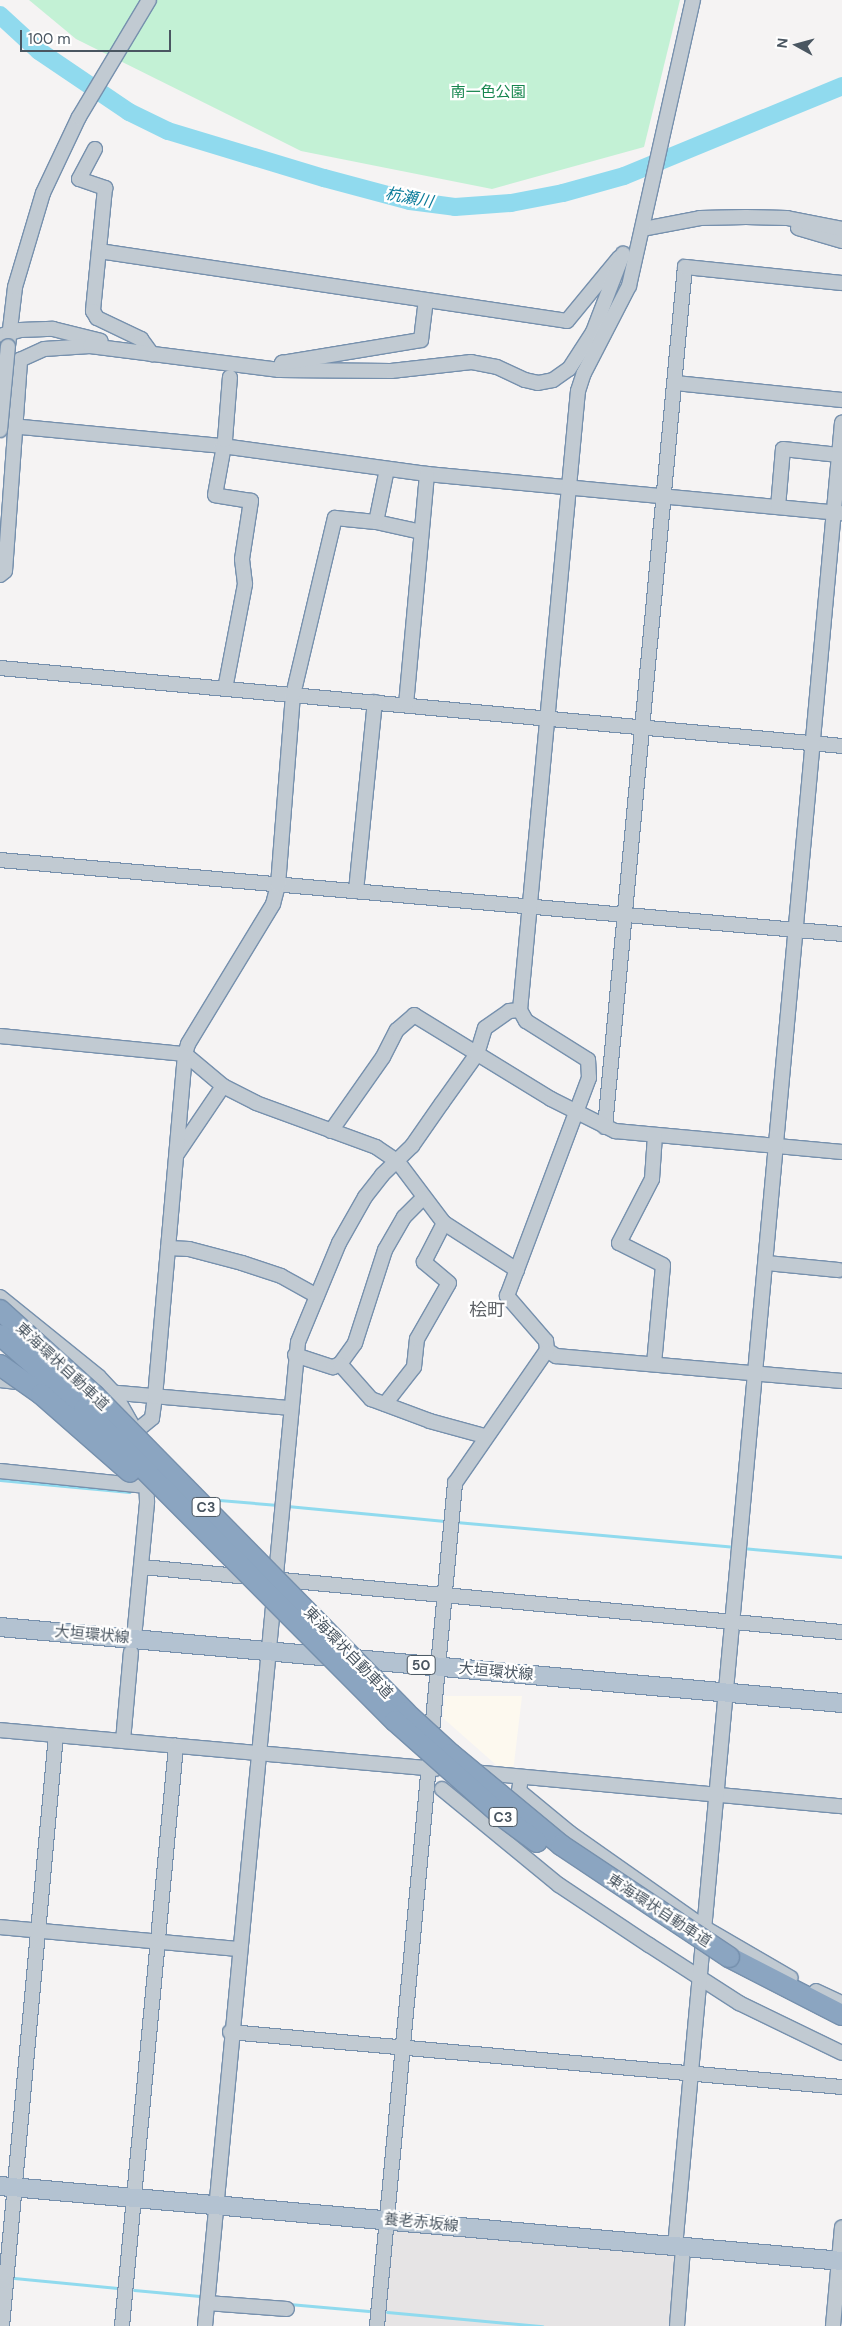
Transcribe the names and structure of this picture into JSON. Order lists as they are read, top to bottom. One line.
{"streets":{"highway":["東海環状自動車道","C3"],"main road":["大垣環状線","50","養老赤坂線"]},"districts":["桧町"],"water":["杭瀬川"],"parks":["南一色公園"],"scale_bar":"100 m","north":"left"}
